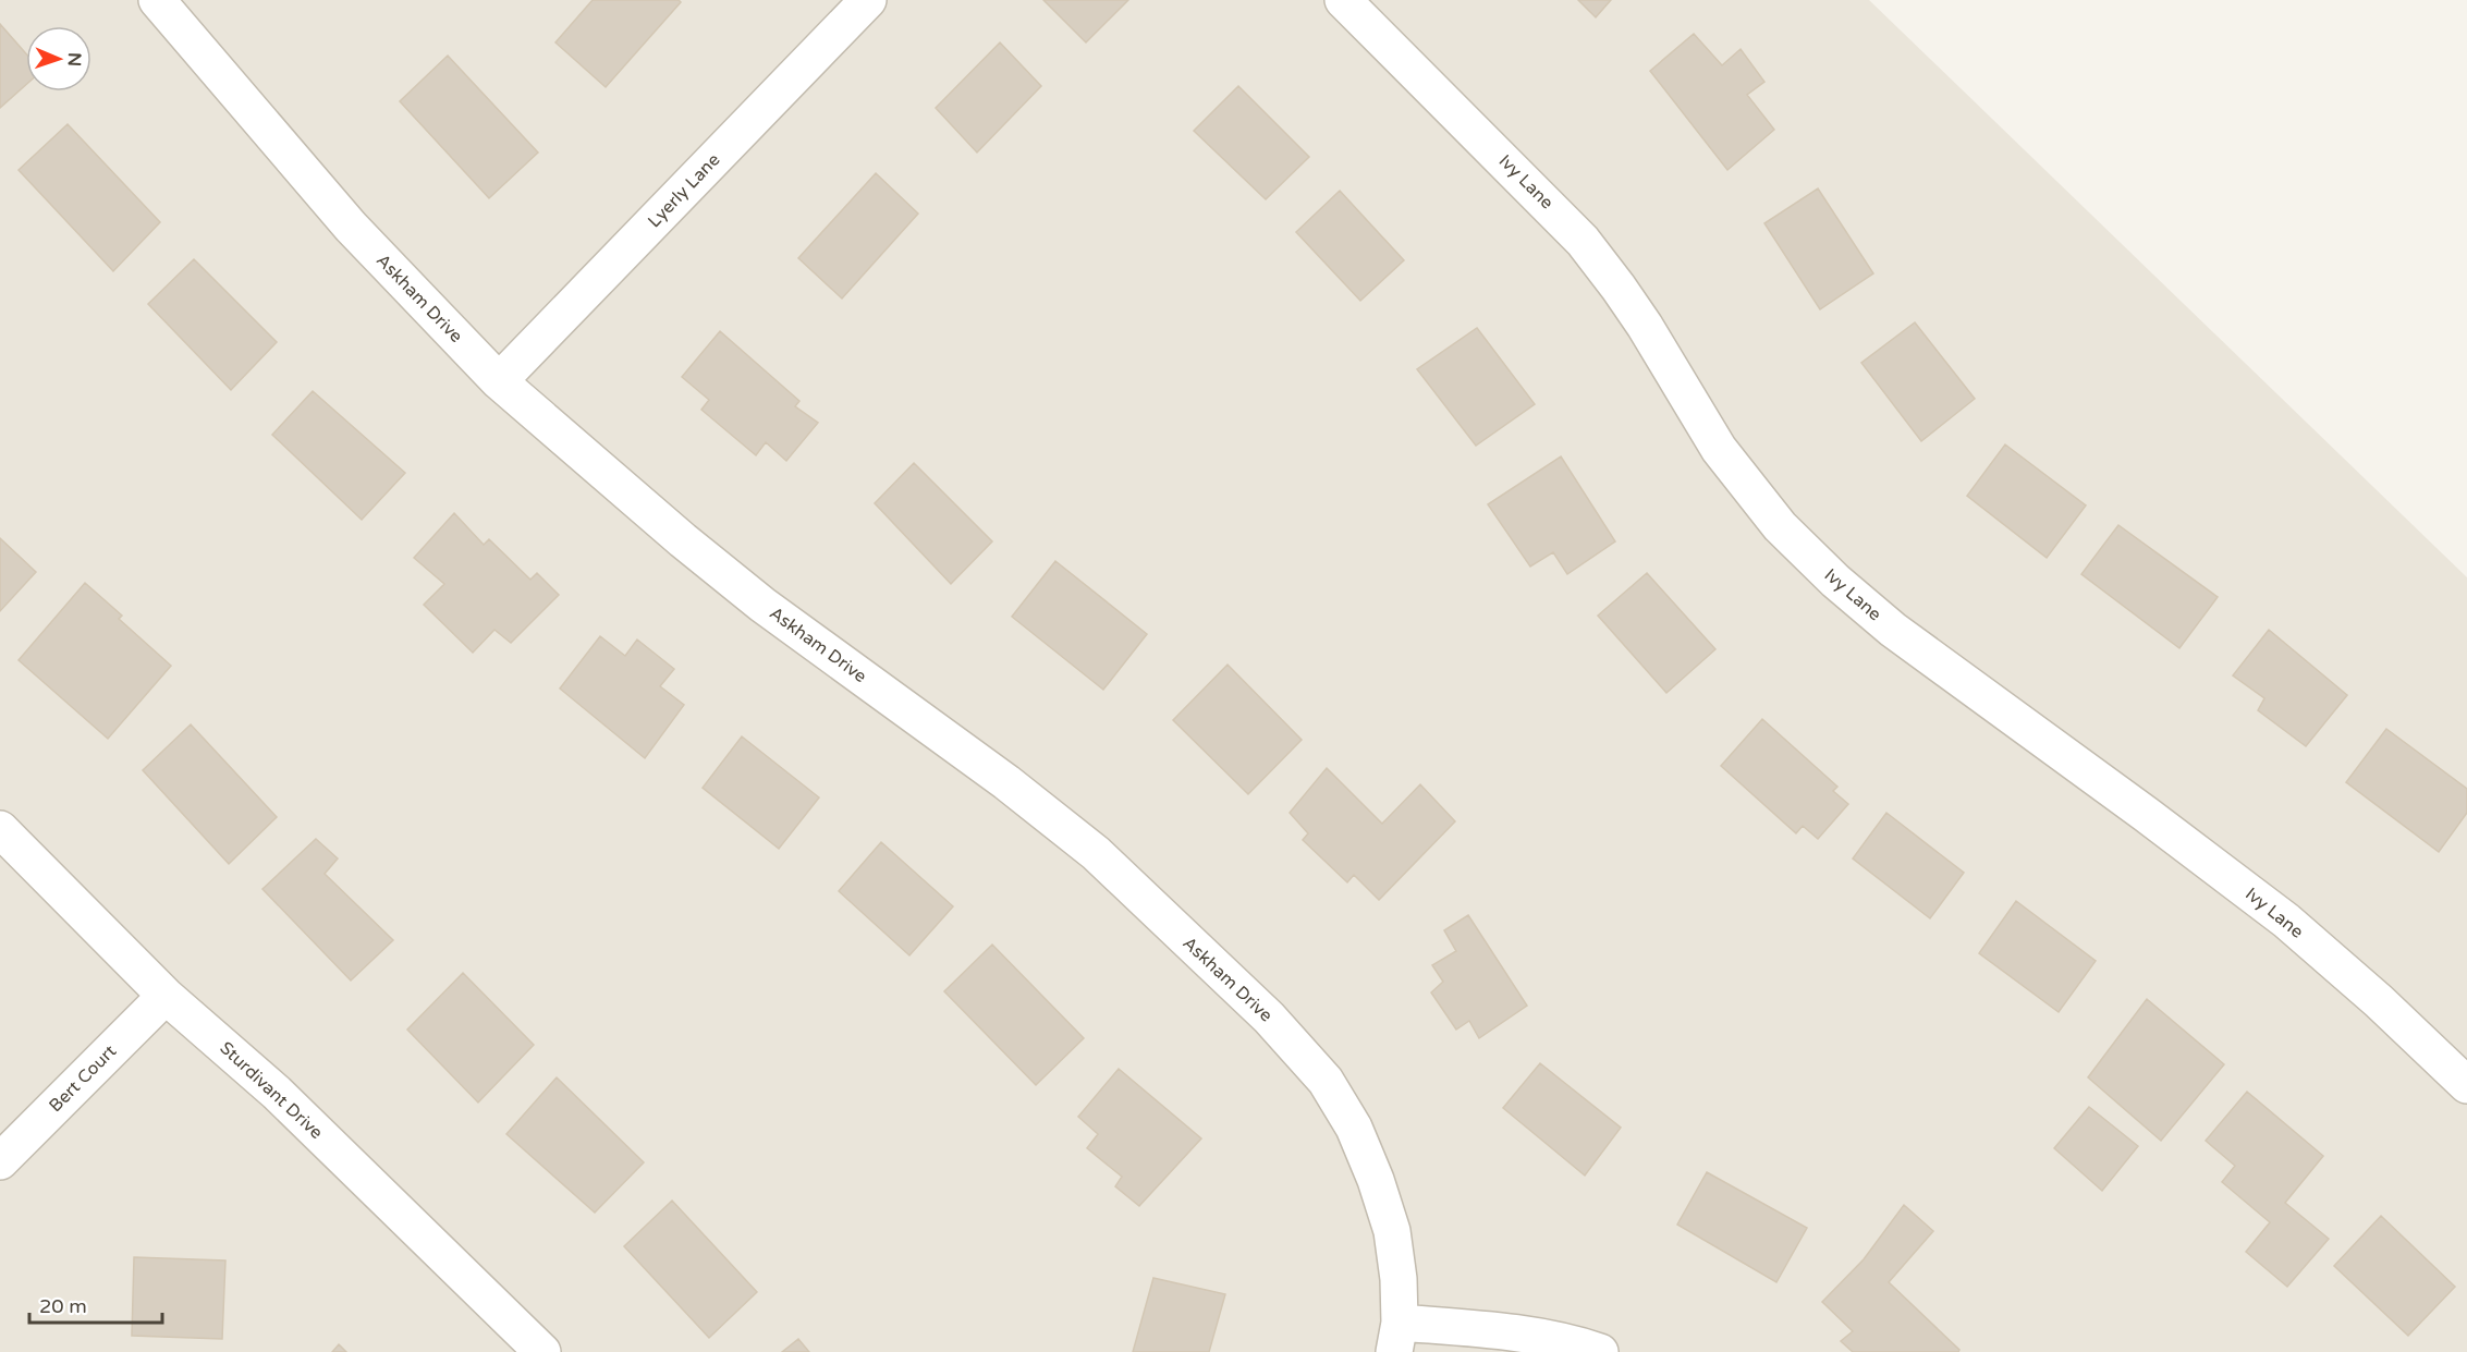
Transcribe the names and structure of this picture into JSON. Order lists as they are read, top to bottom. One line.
{"streets":{"street":["Ivy Lane","Lyerly Lane","Askham Drive","Bert Court","Sturdivant Drive"]},"crossings":[["Lyerly Lane","Askham Drive"],["Bert Court","Sturdivant Drive"]],"scale_bar":"20 m","north":"right"}
